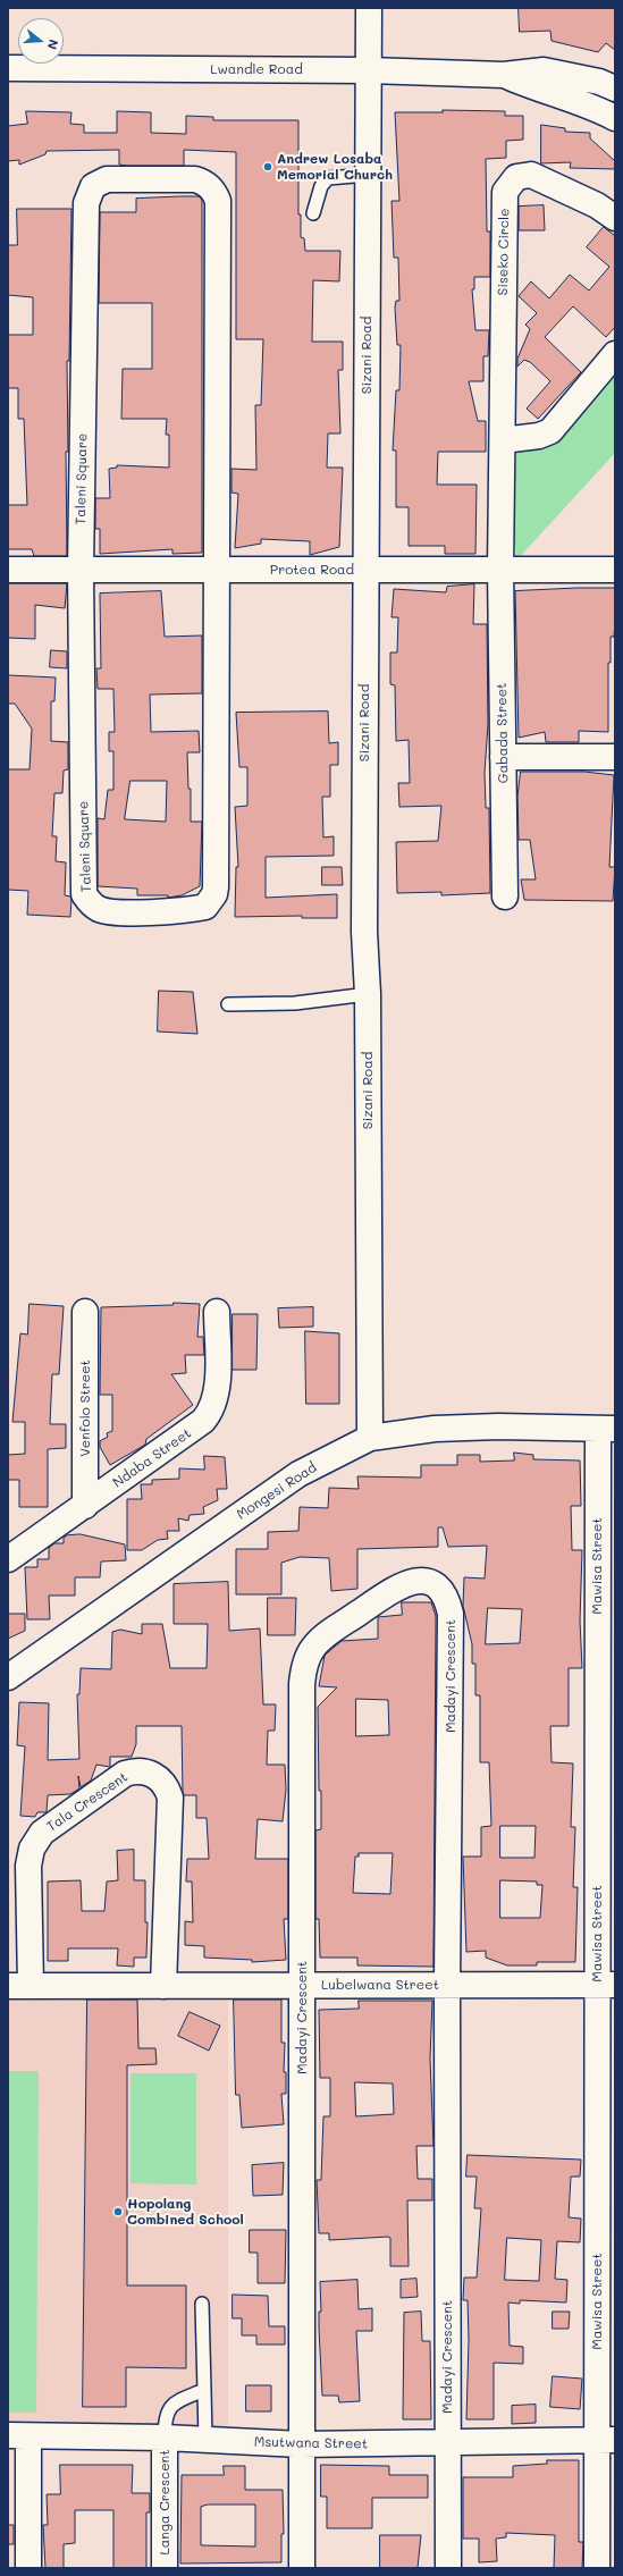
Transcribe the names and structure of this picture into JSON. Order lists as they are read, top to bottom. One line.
{"streets":{"street":["Lwandle Road","Siseko Circle","Sizani Road","Taleni Square","Protea Road","Gabada Street","Venfolo Street","Ndaba Street","Mongesi Road","Mawisa Street","Madayi Crescent","Tala Crescent","Lubelwana Street","Msutwana Street","Langa Crescent"]},"crossings":[["Lwandle Road","Sizani Road"],["Siseko Circle","Protea Road"],["Siseko Circle","Gabada Street"],["Sizani Road","Protea Road"],["Sizani Road","Mongesi Road"],["Taleni Square","Protea Road"],["Protea Road","Gabada Street"],["Venfolo Street","Ndaba Street"],["Mongesi Road","Mawisa Street"],["Mawisa Street","Lubelwana Street"],["Mawisa Street","Msutwana Street"],["Madayi Crescent","Lubelwana Street"],["Madayi Crescent","Msutwana Street"],["Tala Crescent","Lubelwana Street"],["Msutwana Street","Langa Crescent"]],"places":["Andrew Losaba Memorial Church","Hopolang Combined School"],"north":"right"}
